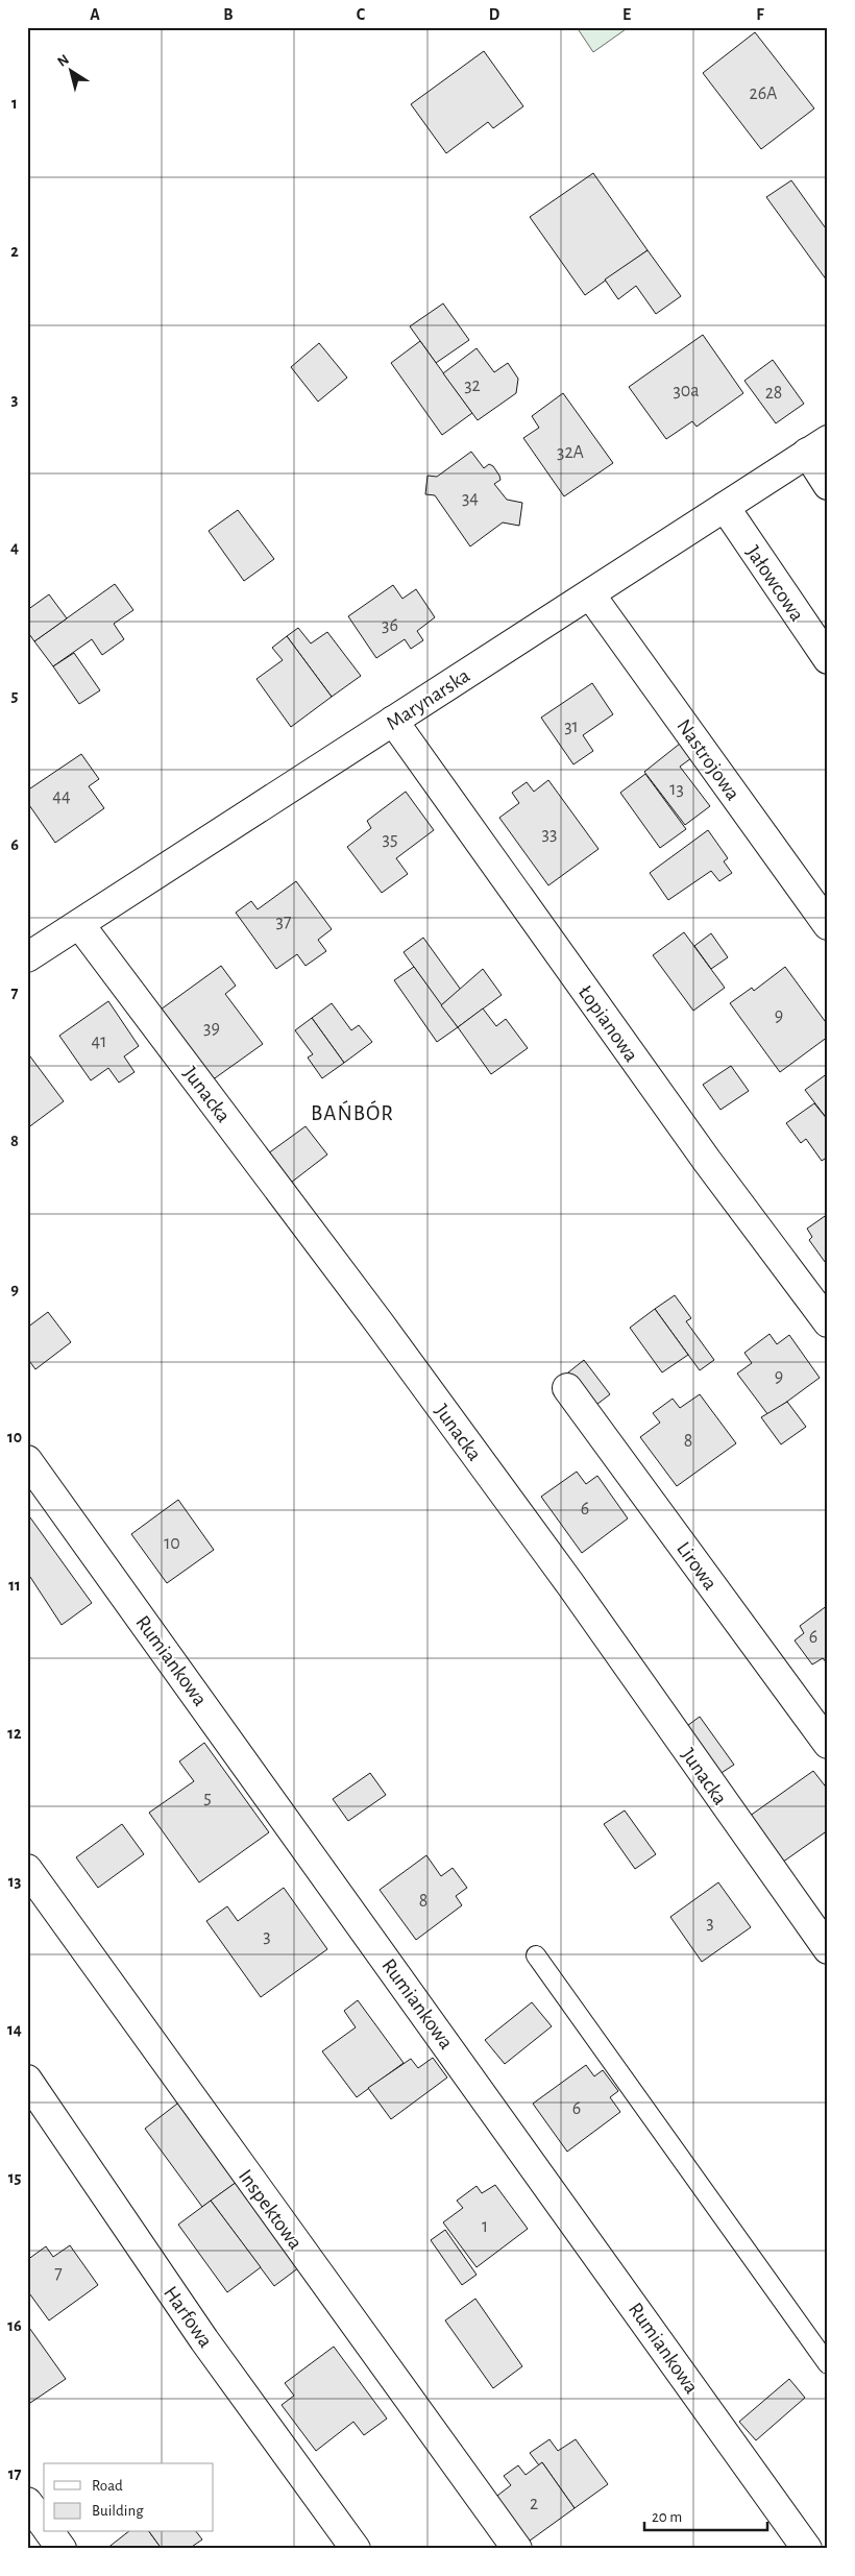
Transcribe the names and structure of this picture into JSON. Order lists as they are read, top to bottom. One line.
{"streets":{"street":["Jałowcowa","Marynarska","Nastrojowa","Łopianowa","Junacka","Lirowa","Rumiankowa","Inspektowa","Harfowa"]},"crossings":[["Jałowcowa","Marynarska"],["Marynarska","Nastrojowa"],["Marynarska","Łopianowa"],["Marynarska","Junacka"]],"districts":["BAŃBÓR"],"house_numbers":["26A","32","30a","28","32A","34","36","31","13","44","33","35","37","9","39","41","9","8","6","10","6","5","8","3","3","6","1","7","2"],"legend":["Road","Building"],"scale_bar":"20 m","north":"top left","grid":{"columns":["A","B","C","D","E","F"],"rows":["1","2","3","4","5","6","7","8","9","10","11","12","13","14","15","16","17"]}}
